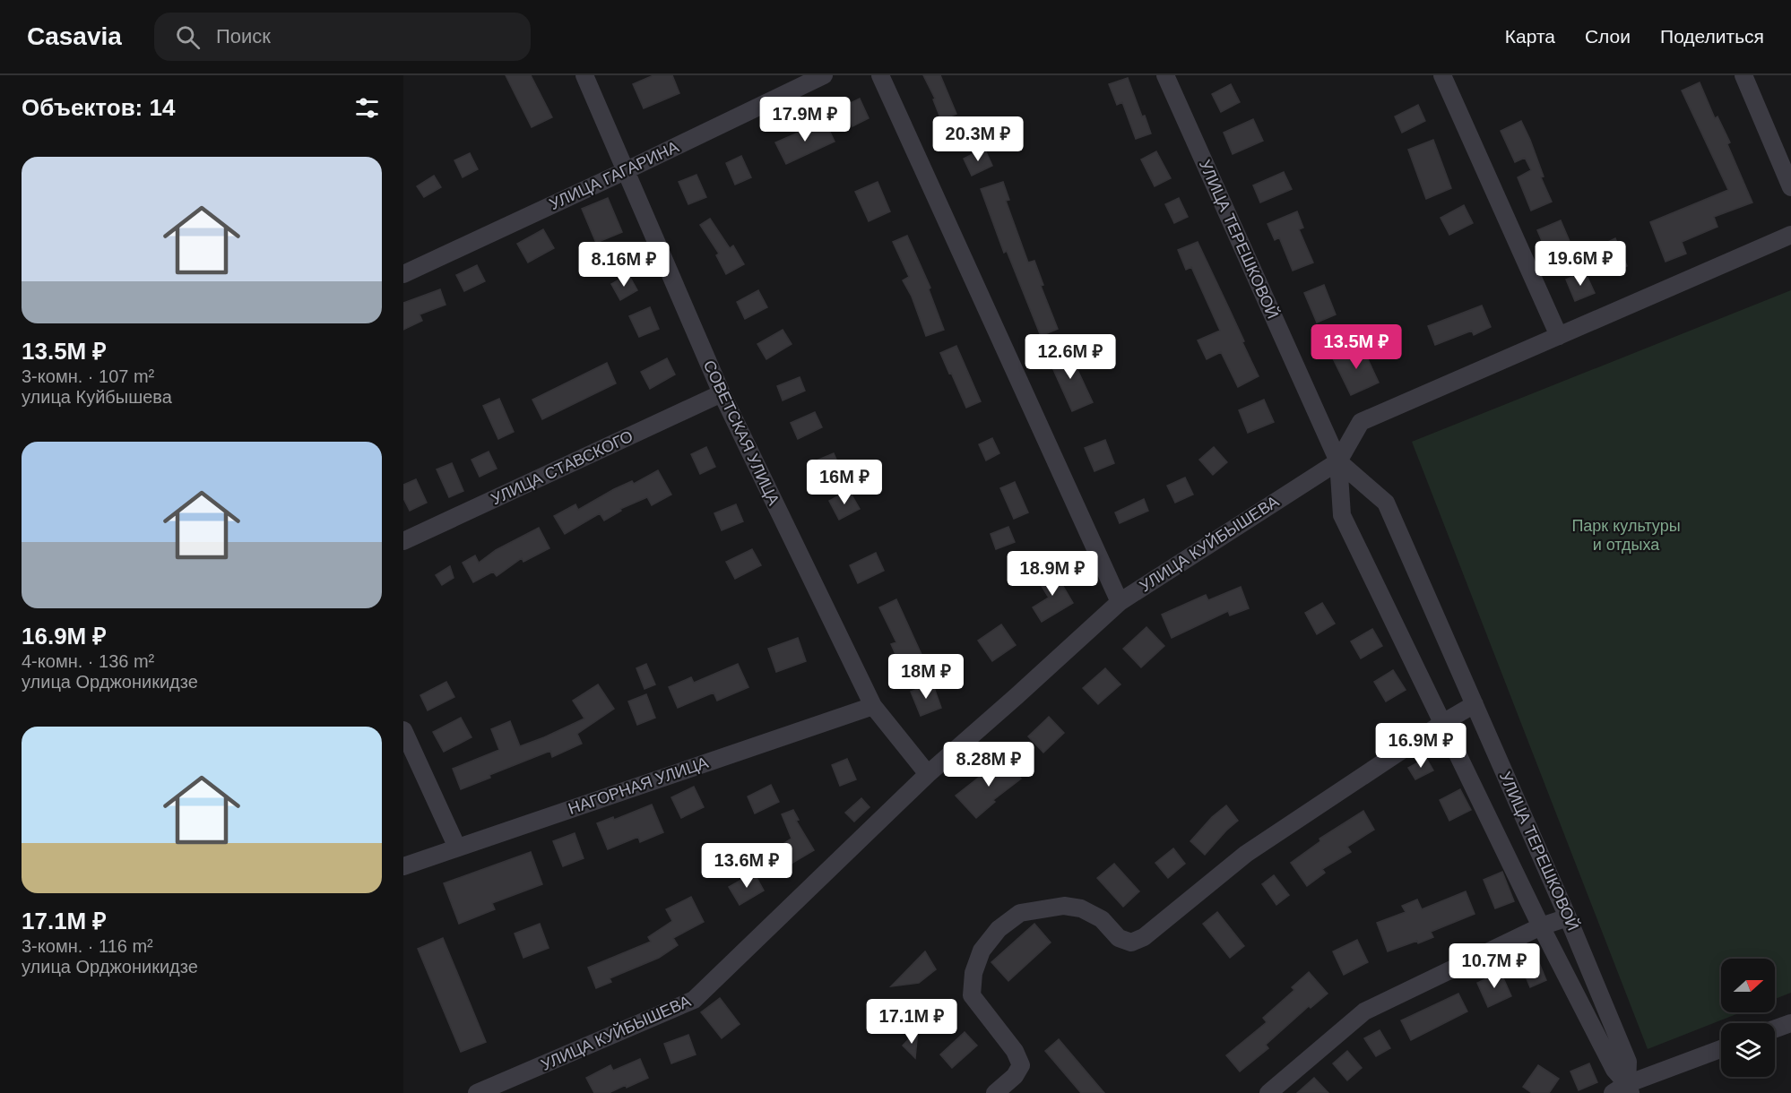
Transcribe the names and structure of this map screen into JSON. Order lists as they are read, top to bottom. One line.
{"streets":{"street":["УЛИЦА ГАГАРИНА","УЛИЦА ТЕРЕШКОВОЙ","СОВЕТСКАЯ УЛИЦА","УЛИЦА СТАВСКОГО","УЛИЦА КУЙБЫШЕВА","НАГОРНАЯ УЛИЦА"]},"crossings":[["УЛИЦА ГАГАРИНА","СОВЕТСКАЯ УЛИЦА"],["УЛИЦА ТЕРЕШКОВОЙ","УЛИЦА КУЙБЫШЕВА"],["СОВЕТСКАЯ УЛИЦА","УЛИЦА СТАВСКОГО"],["СОВЕТСКАЯ УЛИЦА","УЛИЦА КУЙБЫШЕВА"],["СОВЕТСКАЯ УЛИЦА","НАГОРНАЯ УЛИЦА"]],"parks":["Парк культуры и отдыха"],"north":"right","page":{"header":"Casavia","search":"Поиск","nav":["Карта","Слои","Поделиться"],"heading":"Объектов: 14","price":["17.9M ₽","20.3M ₽","19.6M ₽","8.16M ₽","13.5M ₽","12.6M ₽","16M ₽","18.9M ₽","18M ₽","16.9M ₽","8.28M ₽","13.6M ₽","10.7M ₽","17.1M ₽"],"list":[{"name":"13.5M ₽","note":"3-комн. · 107 m² · улица Куйбышева"},{"name":"16.9M ₽","note":"4-комн. · 136 m² · улица Орджоникидзе"},{"name":"17.1M ₽","note":"3-комн. · 116 m² · улица Орджоникидзе"}]}}
